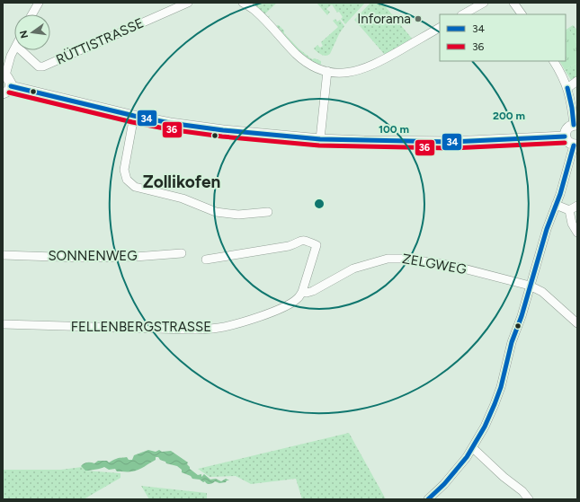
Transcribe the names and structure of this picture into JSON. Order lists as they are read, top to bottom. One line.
{"streets":{"street":["RÜTTISTRASSE","SONNENWEG","ZELGWEG","FELLENBERGSTRASSE"]},"crossings":[["ZELGWEG","FELLENBERGSTRASSE"]],"districts":["Zollikofen"],"places":["Inforama"],"lines":["transit line 34","transit line 36"],"legend":["34","36"],"north":"left","rings":["200 m","100 m"]}
